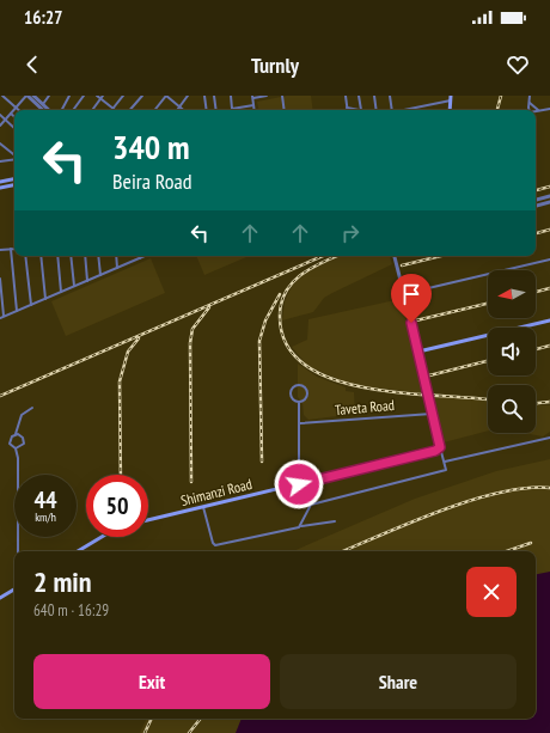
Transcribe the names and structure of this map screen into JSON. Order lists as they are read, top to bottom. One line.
{"streets":{"main road":["Shimanzi Road"],"street":["Taveta Road"]},"north":"left","page":{"status":"16:27","header":"Turnly","turn":["340 m","Beira Road"],"speed":"44 km/h","limit":"50","heading":["2 min","640 m · 16:29"],"buttons":["Exit","Share"]}}
